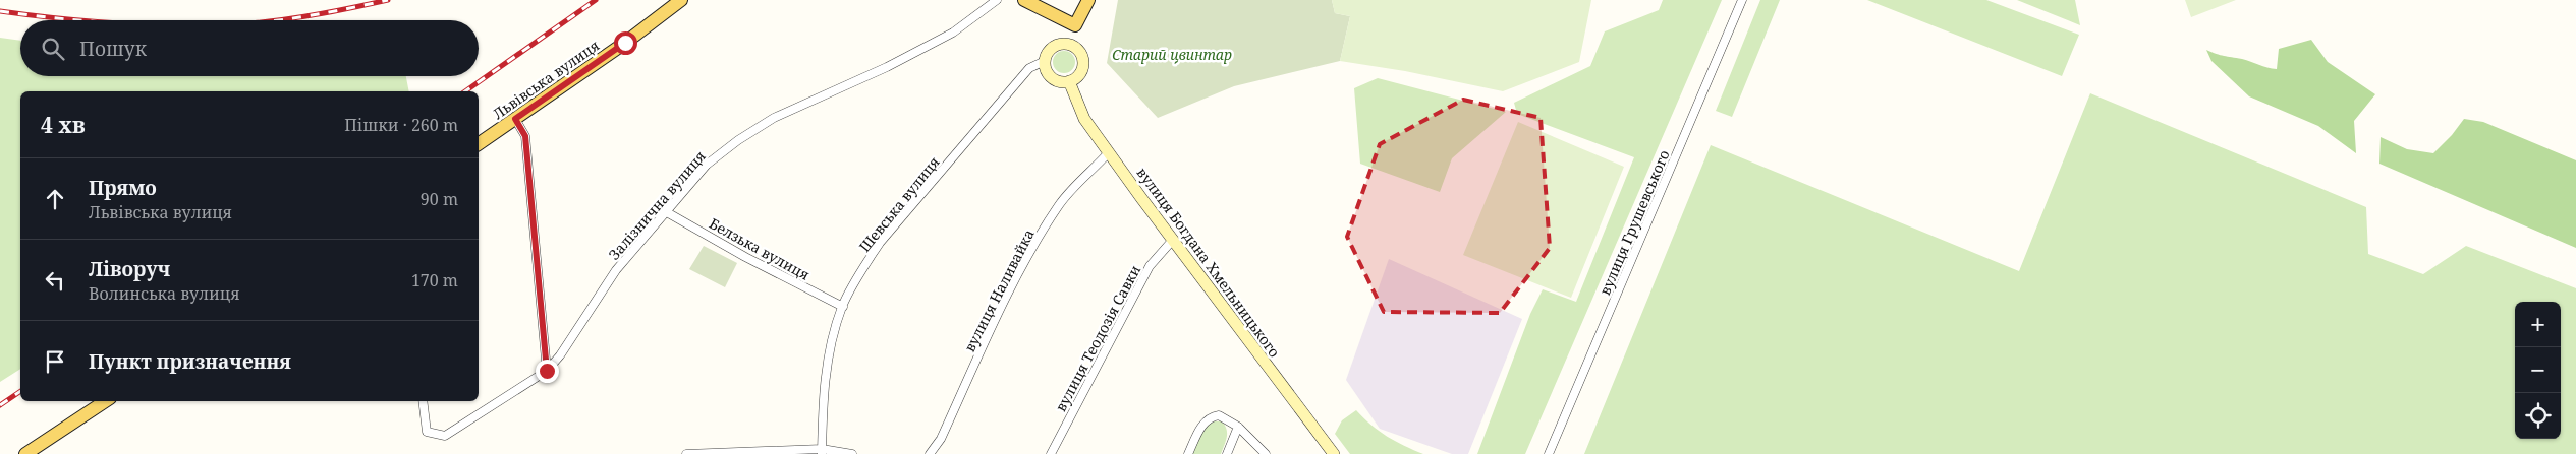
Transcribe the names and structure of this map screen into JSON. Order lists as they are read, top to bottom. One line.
{"streets":{"main road":["Львівська вулиця","вулиця Богдана Хмельницького"],"street":["Шевська вулиця","Залізнична вулиця","вулиця Грушевського","Белзька вулиця","вулиця Наливайка","вулиця Теодозія Савки"]},"crossings":[["Шевська вулиця","Белзька вулиця"],["Шевська вулиця","вулиця Богдана Хмельницького"],["Залізнична вулиця","Белзька вулиця"],["вулиця Богдана Хмельницького","вулиця Наливайка"],["вулиця Богдана Хмельницького","вулиця Теодозія Савки"]],"parks":["Старий цвинтар"],"page":{"search":"Пошук","heading":["4 хв","Пішки · 260 m"],"list":[["Прямо","Львівська вулиця","90 m"],["Ліворуч","Волинська вулиця","170 m"],"Пункт призначення"],"map_buttons":["+","−"]}}
